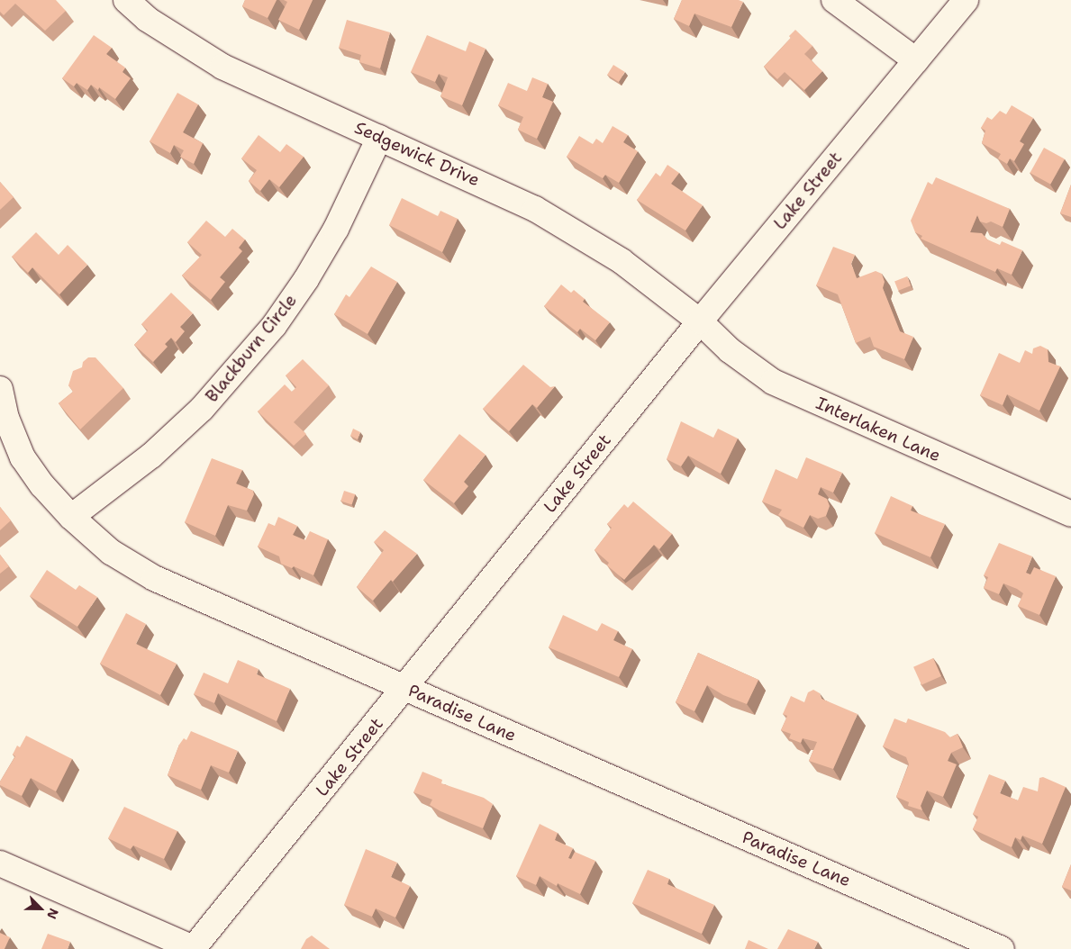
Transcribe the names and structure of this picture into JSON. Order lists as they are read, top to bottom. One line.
{"streets":{"street":["Sedgewick Drive","Lake Street","Blackburn Circle","Interlaken Lane","Paradise Lane"]},"crossings":[["Sedgewick Drive","Lake Street"],["Sedgewick Drive","Blackburn Circle"],["Sedgewick Drive","Interlaken Lane"],["Lake Street","Interlaken Lane"],["Lake Street","Paradise Lane"],["Blackburn Circle","Paradise Lane"]],"north":"bottom right"}
